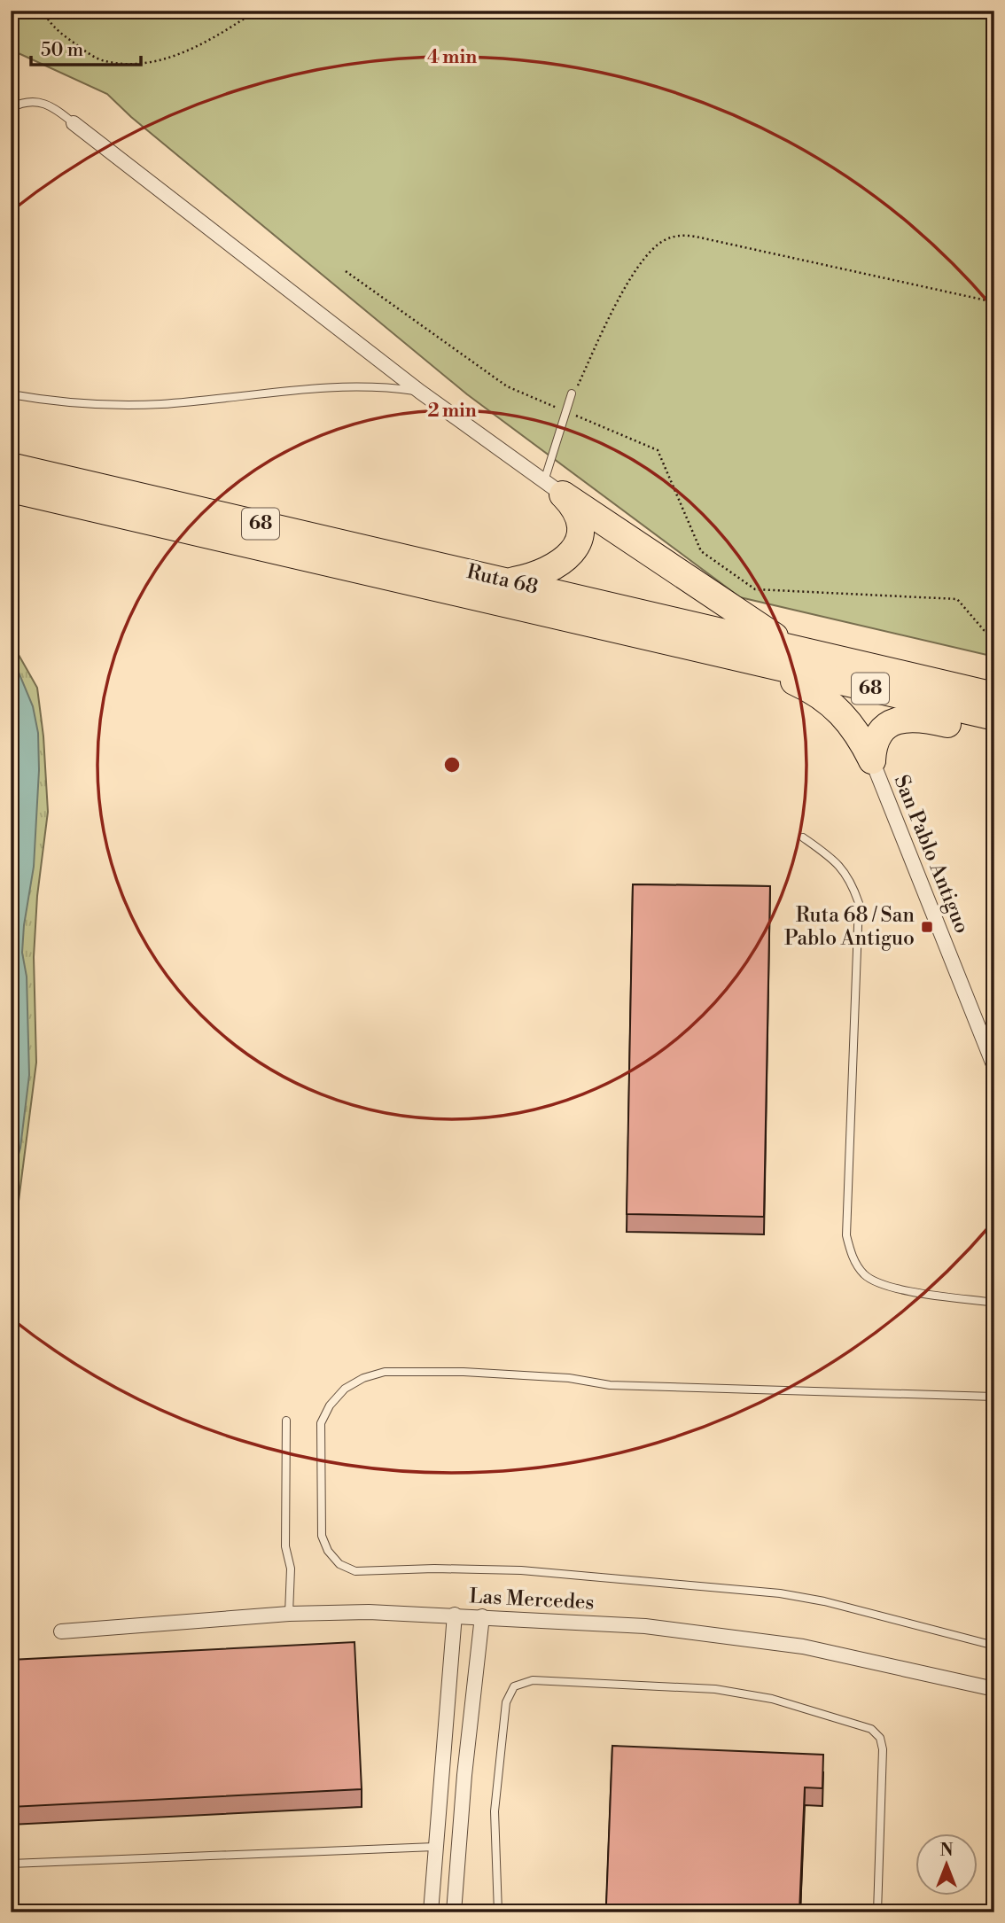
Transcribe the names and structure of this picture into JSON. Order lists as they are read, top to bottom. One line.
{"streets":{"highway":["68","Ruta 68"],"street":["San Pablo Antiguo","Las Mercedes"]},"places":{"transit":["Ruta 68 / San Pablo Antiguo"]},"scale_bar":"50 m","north":"top","rings":["4 min","2 min"]}
